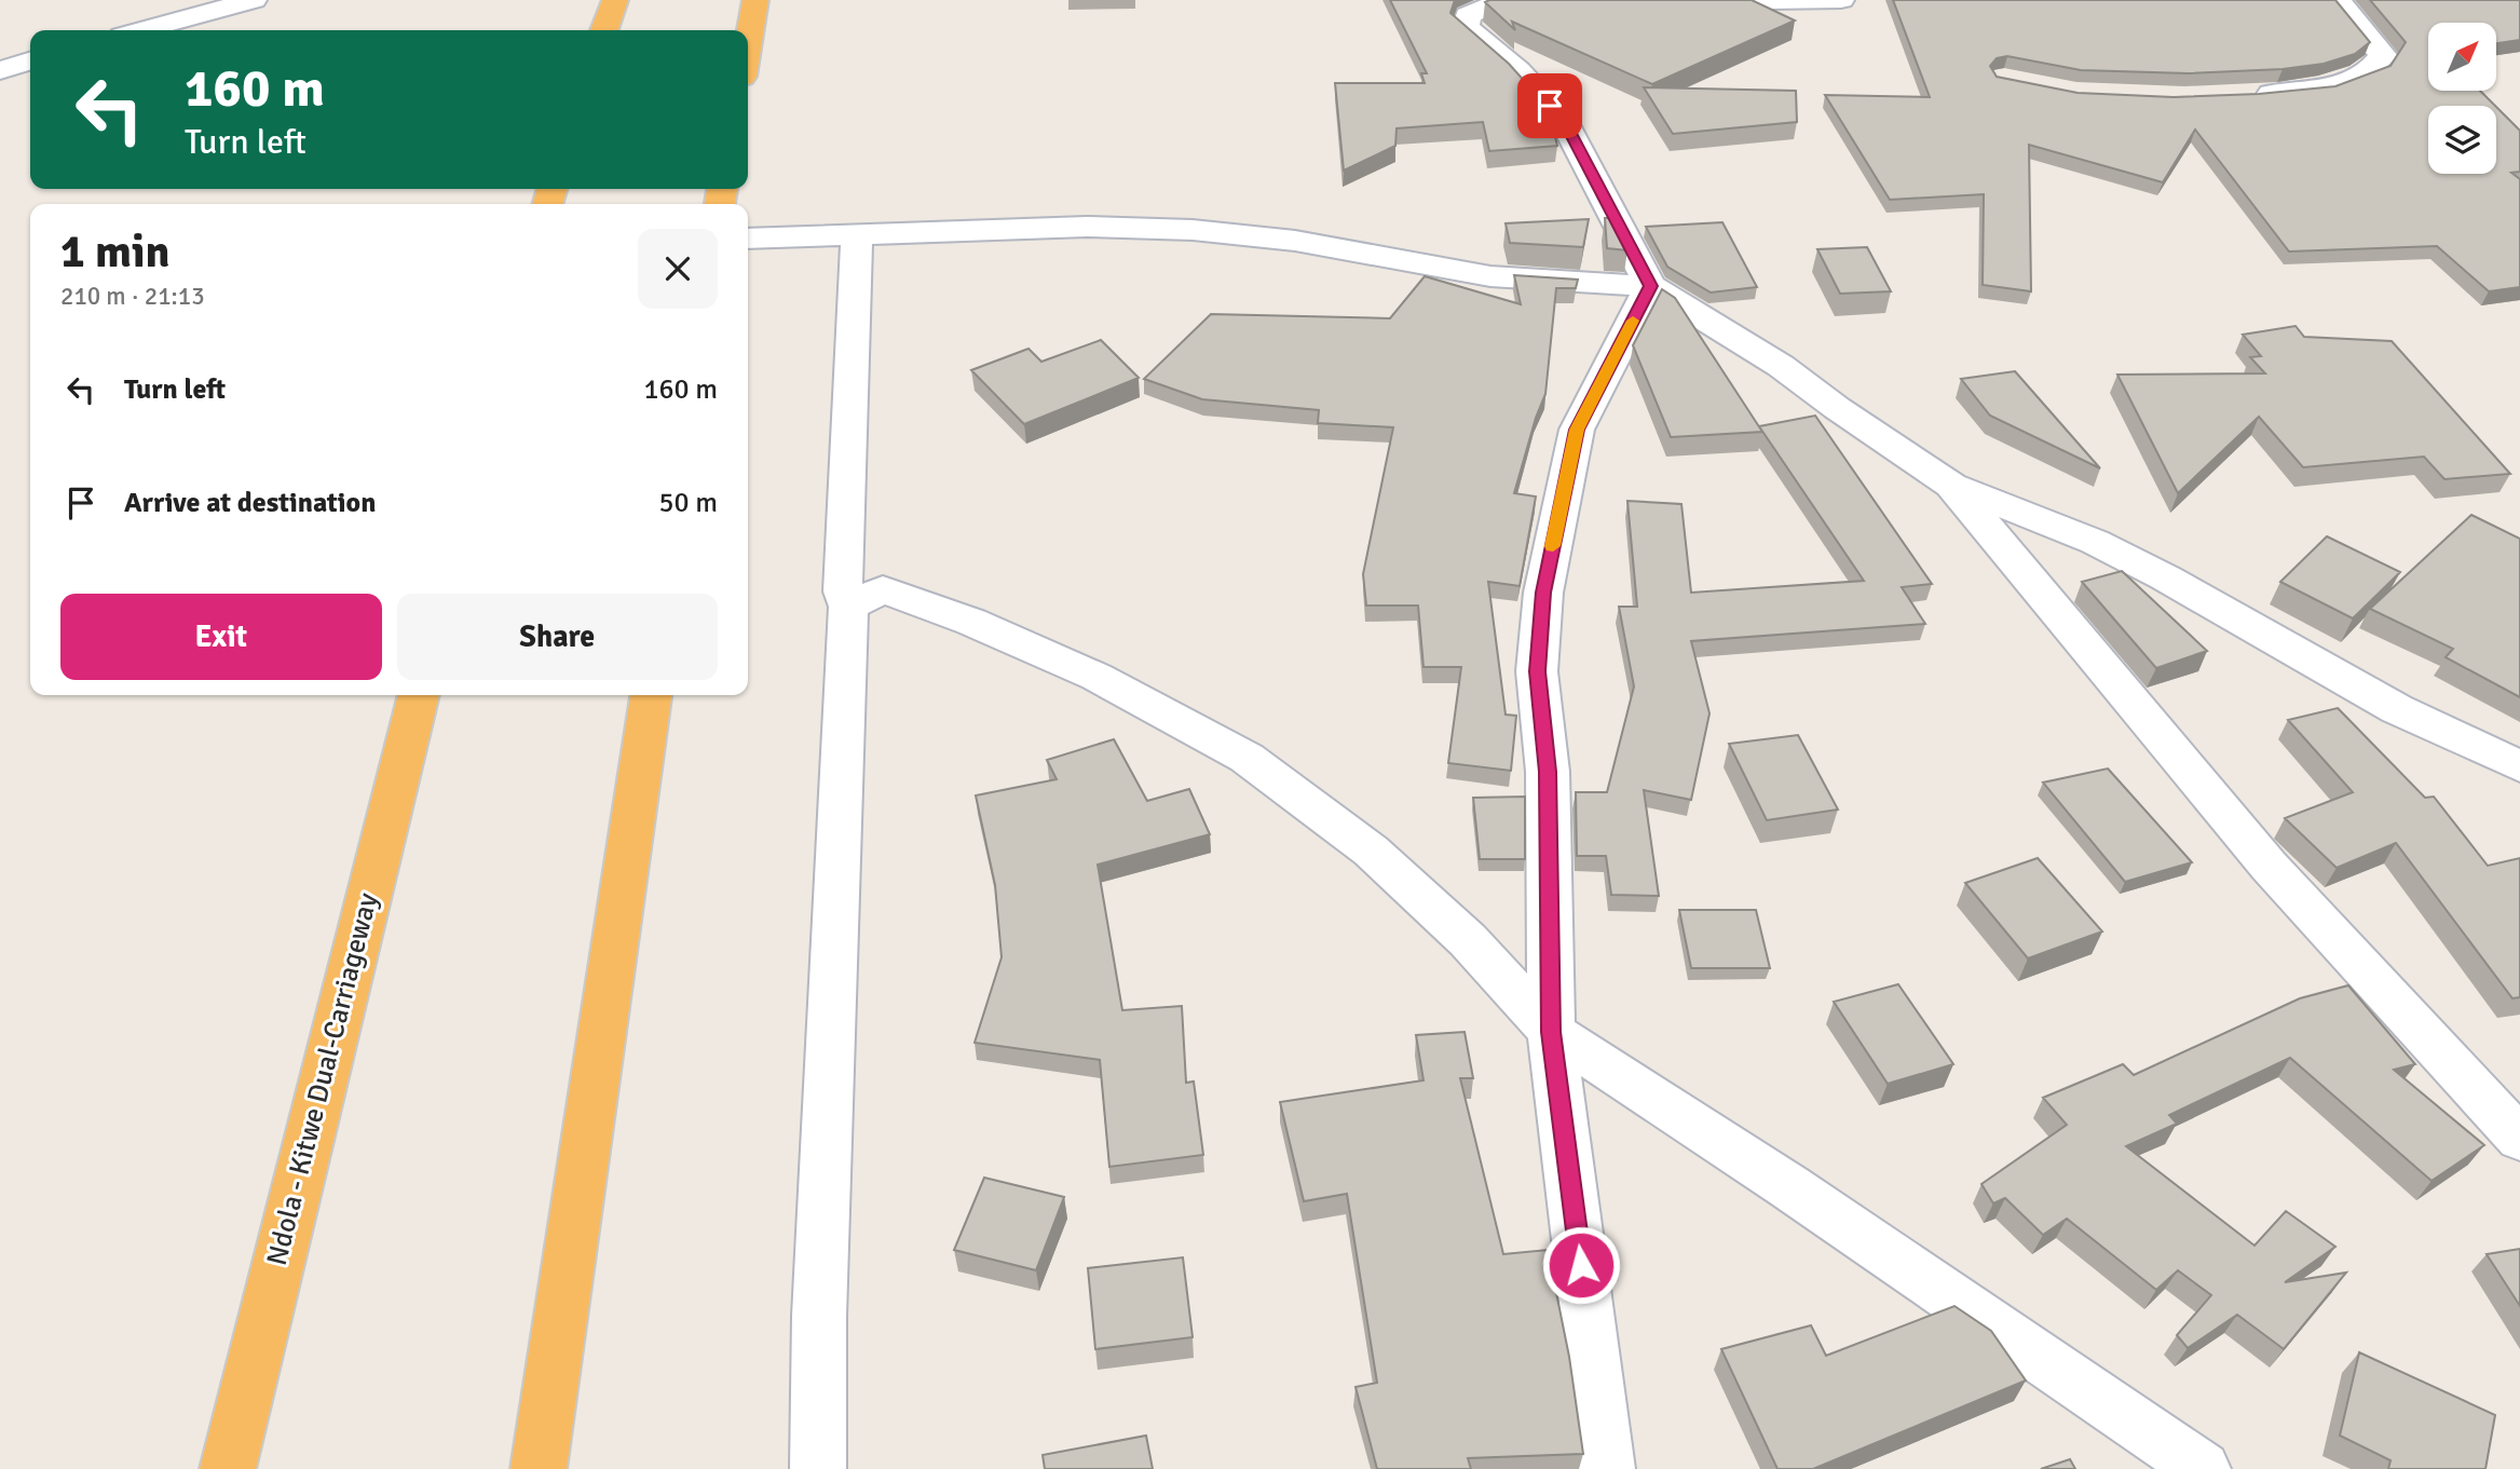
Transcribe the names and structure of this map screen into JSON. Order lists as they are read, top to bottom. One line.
{"streets":{"highway":["Ndola - Kitwe Dual-Carriageway"]},"north":"top right","page":{"turn":["160 m","Turn left"],"heading":["1 min","210 m · 21:13"],"list":[{"name":"Turn left","value":"160 m"},{"name":"Arrive at destination","value":"50 m"}],"buttons":["Exit","Share"]}}
